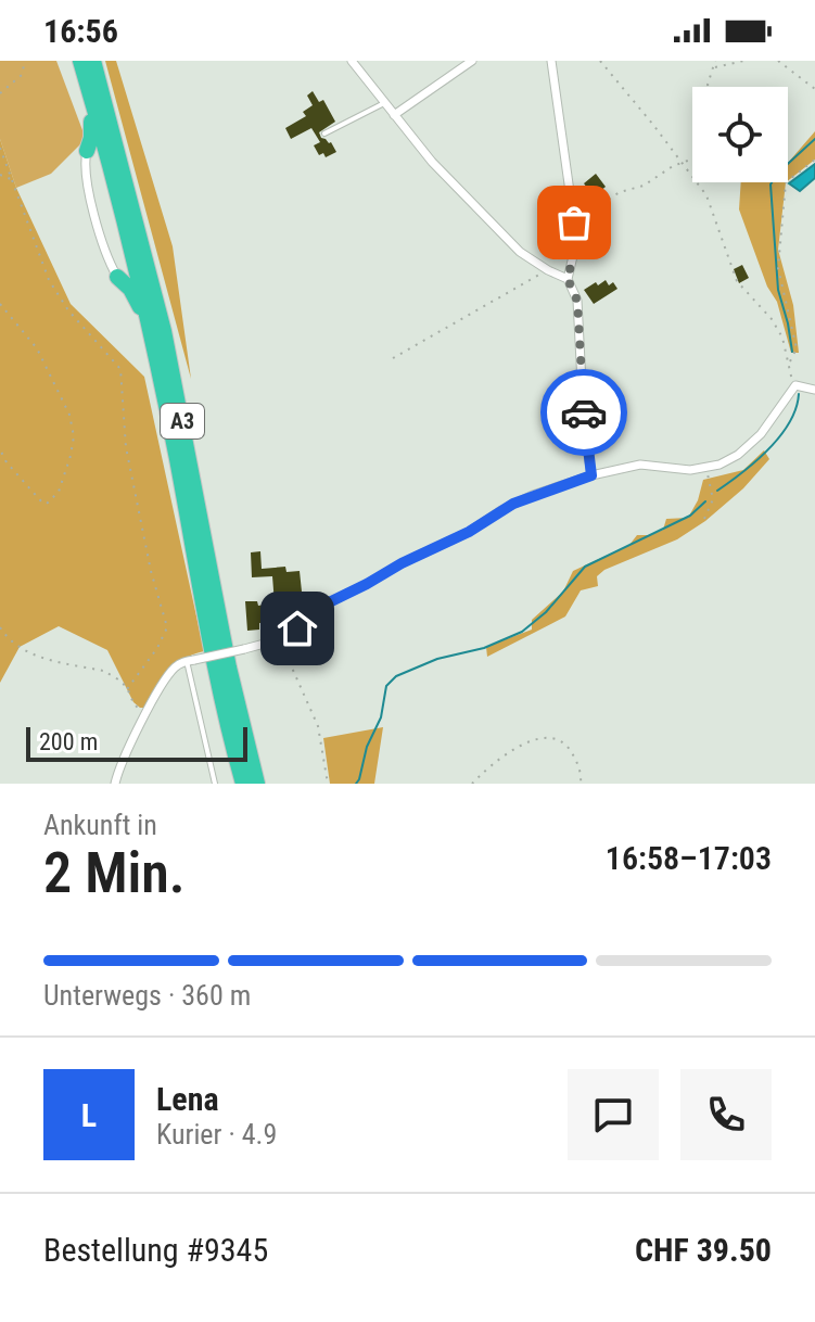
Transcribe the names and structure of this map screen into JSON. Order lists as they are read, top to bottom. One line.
{"streets":{"highway":["A3"]},"scale_bar":"200 m","page":{"status":"16:56","scale":"200 m","heading":["2 Min.","Ankunft in","16:58–17:03"],"panel":["Lena","Kurier · 4.9","Bestellung #9345","CHF 39.50"],"bar":"Unterwegs · 360 m","round":"L"}}
